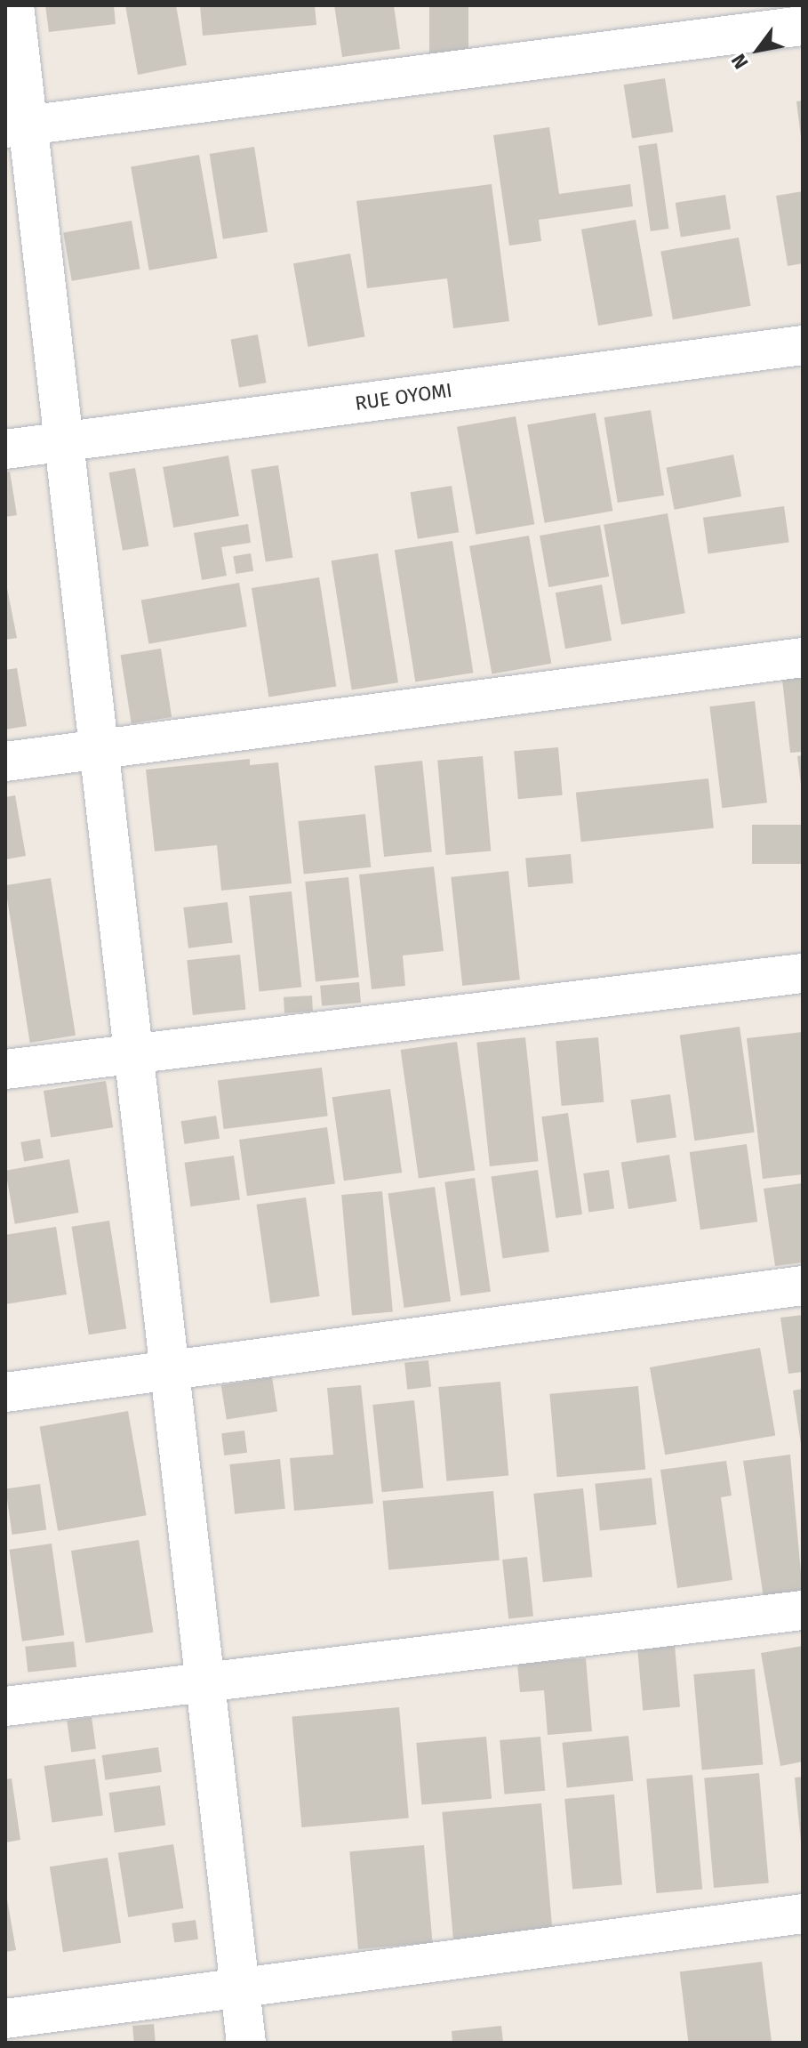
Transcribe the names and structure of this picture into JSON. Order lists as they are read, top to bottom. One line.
{"streets":{"street":["RUE OYOMI"]},"north":"bottom left"}
